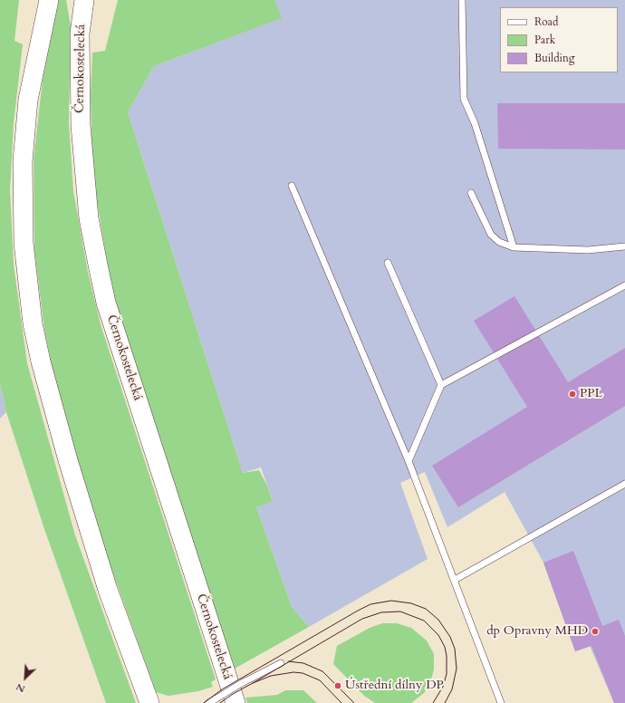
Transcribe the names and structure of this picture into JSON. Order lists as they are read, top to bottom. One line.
{"streets":{"main road":["Černokostelecká"]},"places":["PPL","dp Opravny MHD","Ústřední dílny DP"],"legend":["Road","Park","Building"],"north":"bottom left"}
